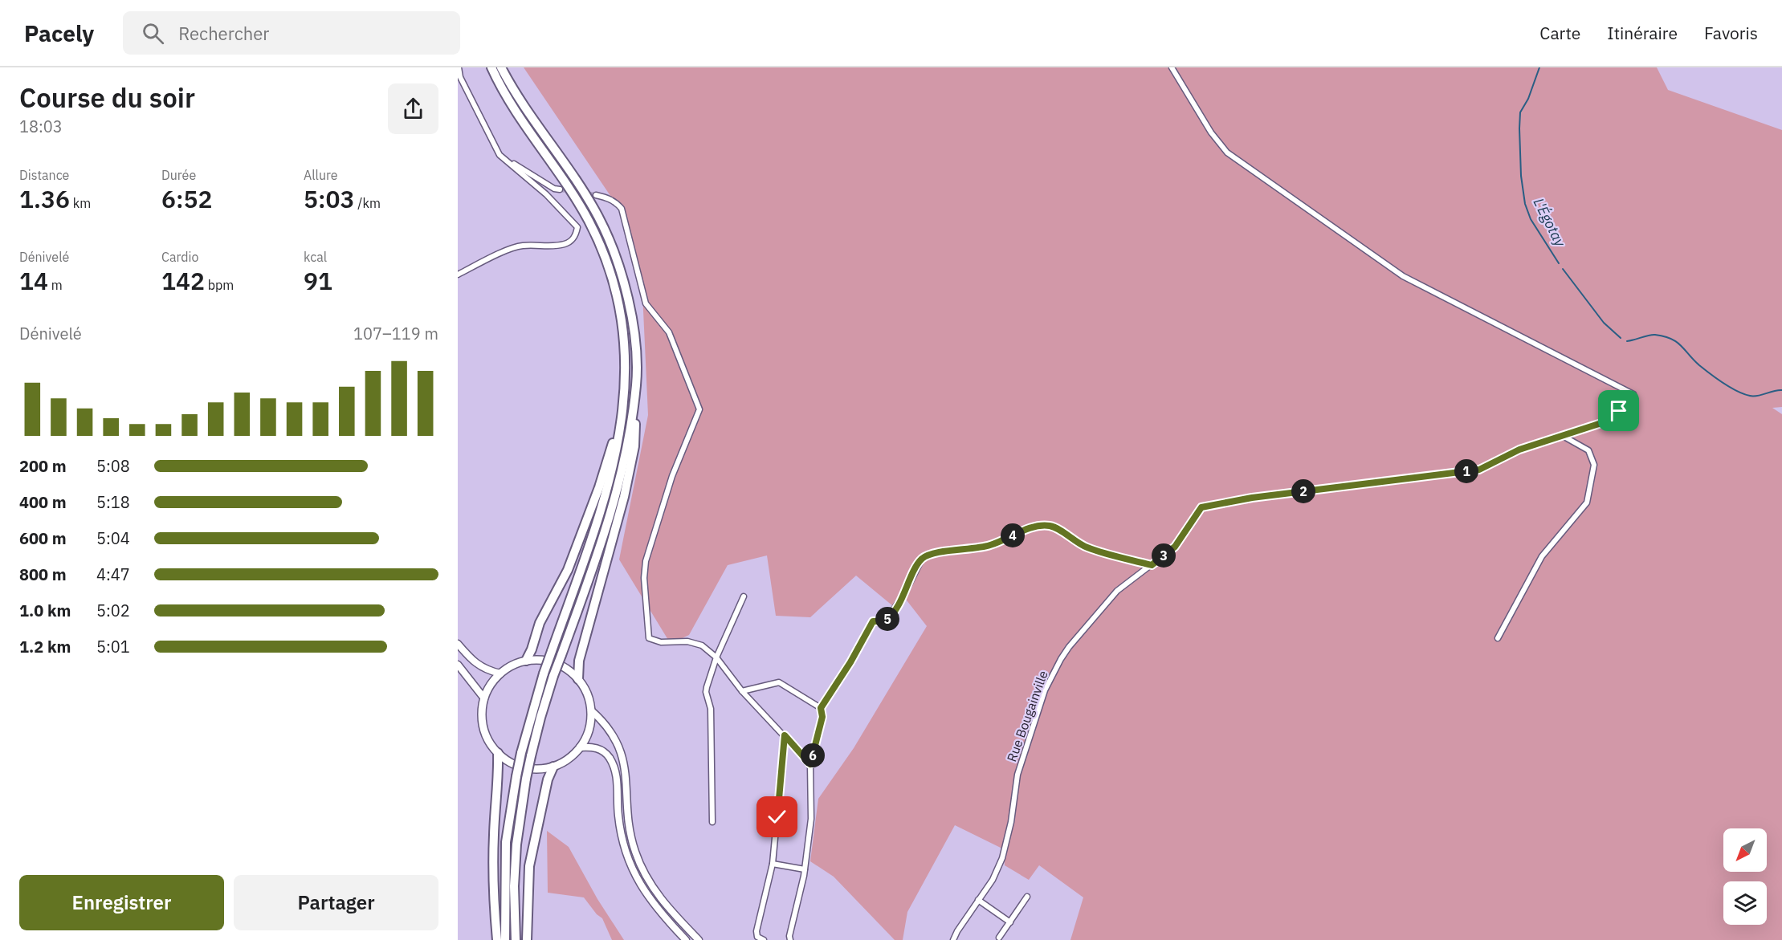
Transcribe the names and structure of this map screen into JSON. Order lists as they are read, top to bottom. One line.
{"streets":{"street":["Rue Bougainville"]},"water":["L'Égotay"],"north":"bottom left","page":{"header":"Pacely","search":"Rechercher","nav":["Carte","Itinéraire","Favoris"],"heading":["Course du soir","18:03"],"stats":[["Distance","1.36 km"],["Durée","6:52"],["Allure","5:03 /km"],["Dénivelé","14 m"],["Cardio","142 bpm"],["kcal","91"]],"chart":["Dénivelé","107–119 m"],"list":[{"name":"200 m","note":"5:08"},{"name":"400 m","note":"5:18"},{"name":"600 m","note":"5:04"},{"name":"800 m","note":"4:47"},{"name":"1.0 km","note":"5:02"},{"name":"1.2 km","note":"5:01"}],"pins":["1","2","4","3","5","6"],"buttons":["Enregistrer","Partager"]}}
